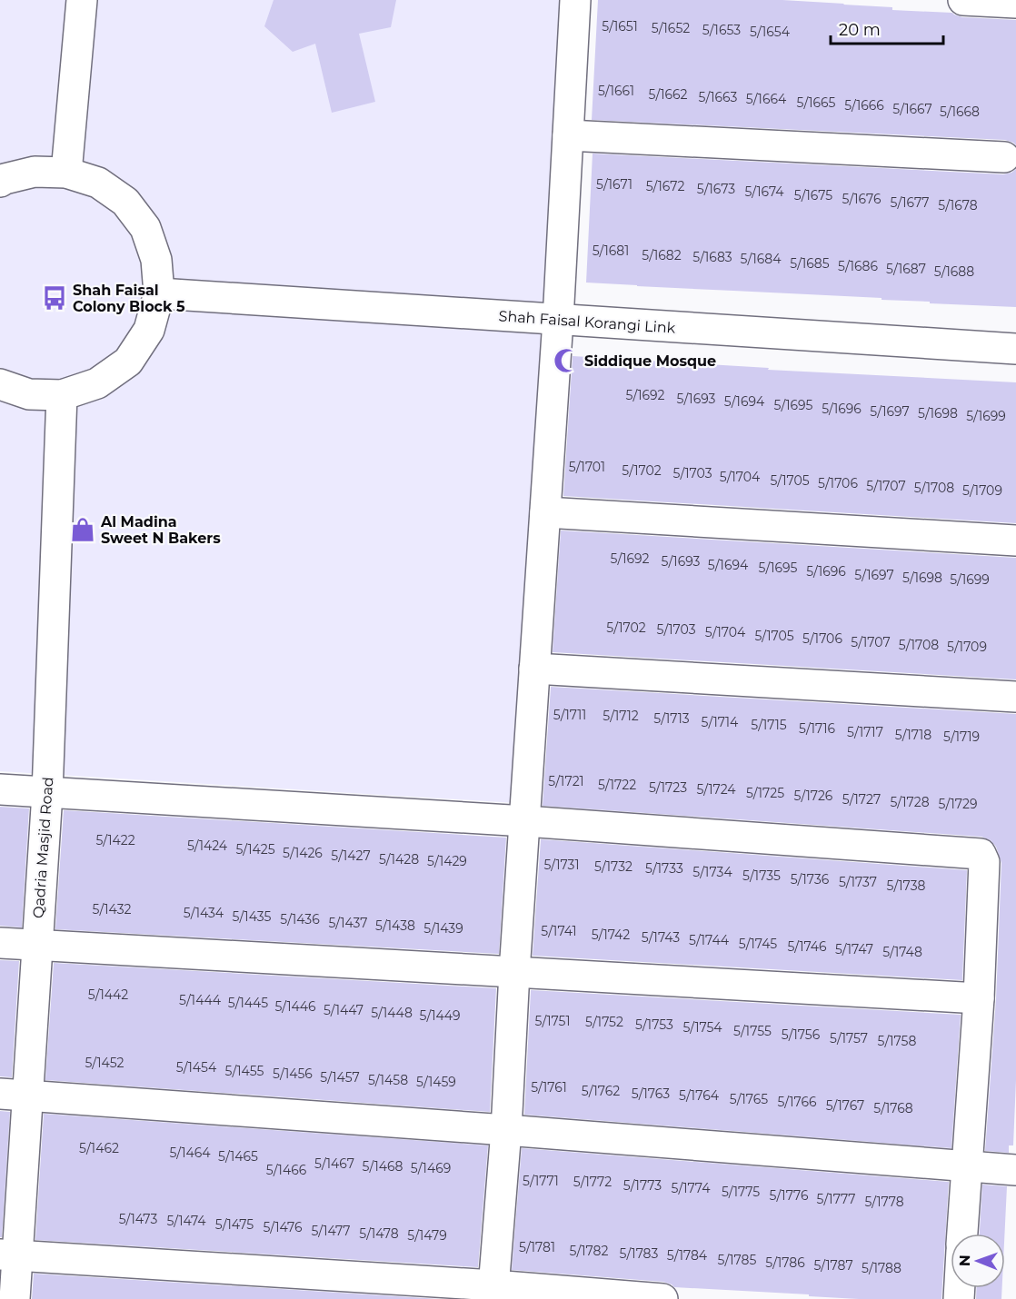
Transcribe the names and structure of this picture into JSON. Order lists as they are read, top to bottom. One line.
{"streets":{"street":["Shah Faisal Korangi Link","Qadria Masjid Road"]},"places":{"bus stop":["Shah Faisal Colony Block 5"],"mosque":["Siddique Mosque"],"shop":["Al Madina Sweet N Bakers"]},"house_numbers":["5/1651","5/1652","5/1653","5/1654","5/1661","5/1662","5/1663","5/1664","5/1665","5/1666","5/1667","5/1668","5/1671","5/1672","5/1673","5/1674","5/1675","5/1676","5/1677","5/1678","5/1681","5/1682","5/1683","5/1684","5/1685","5/1686","5/1687","5/1688","5/1692","5/1693","5/1694","5/1695","5/1696","5/1697","5/1698","5/1699","5/1701","5/1702","5/1703","5/1704","5/1705","5/1706","5/1707","5/1708","5/1709","5/1692","5/1693","5/1694","5/1695","5/1696","5/1697","5/1698","5/1699","5/1702","5/1703","5/1704","5/1705","5/1706","5/1707","5/1708","5/1709","5/1711","5/1712","5/1713","5/1714","5/1715","5/1716","5/1717","5/1718","5/1719","5/1721","5/1722","5/1723","5/1724","5/1725","5/1726","5/1727","5/1728","5/1729","5/1422","5/1424","5/1425","5/1426","5/1427","5/1428","5/1429","5/1731","5/1732","5/1733","5/1734","5/1735","5/1736","5/1737","5/1738","5/1432","5/1434","5/1435","5/1436","5/1437","5/1438","5/1439","5/1741","5/1742","5/1743","5/1744","5/1745","5/1746","5/1747","5/1748","5/1442","5/1444","5/1445","5/1446","5/1447","5/1448","5/1449","5/1751","5/1752","5/1753","5/1754","5/1755","5/1756","5/1757","5/1758","5/1452","5/1454","5/1455","5/1456","5/1457","5/1458","5/1459","5/1761","5/1762","5/1763","5/1764","5/1765","5/1766","5/1767","5/1768","5/1462","5/1464","5/1465","5/1467","5/1468","5/1469","5/1466","5/1771","5/1772","5/1773","5/1774","5/1775","5/1776","5/1777","5/1778","5/1473","5/1474","5/1475","5/1476","5/1477","5/1478","5/1479","5/1781","5/1782","5/1783","5/1784","5/1785","5/1786","5/1787","5/1788"],"scale_bar":"20 m","north":"left"}
